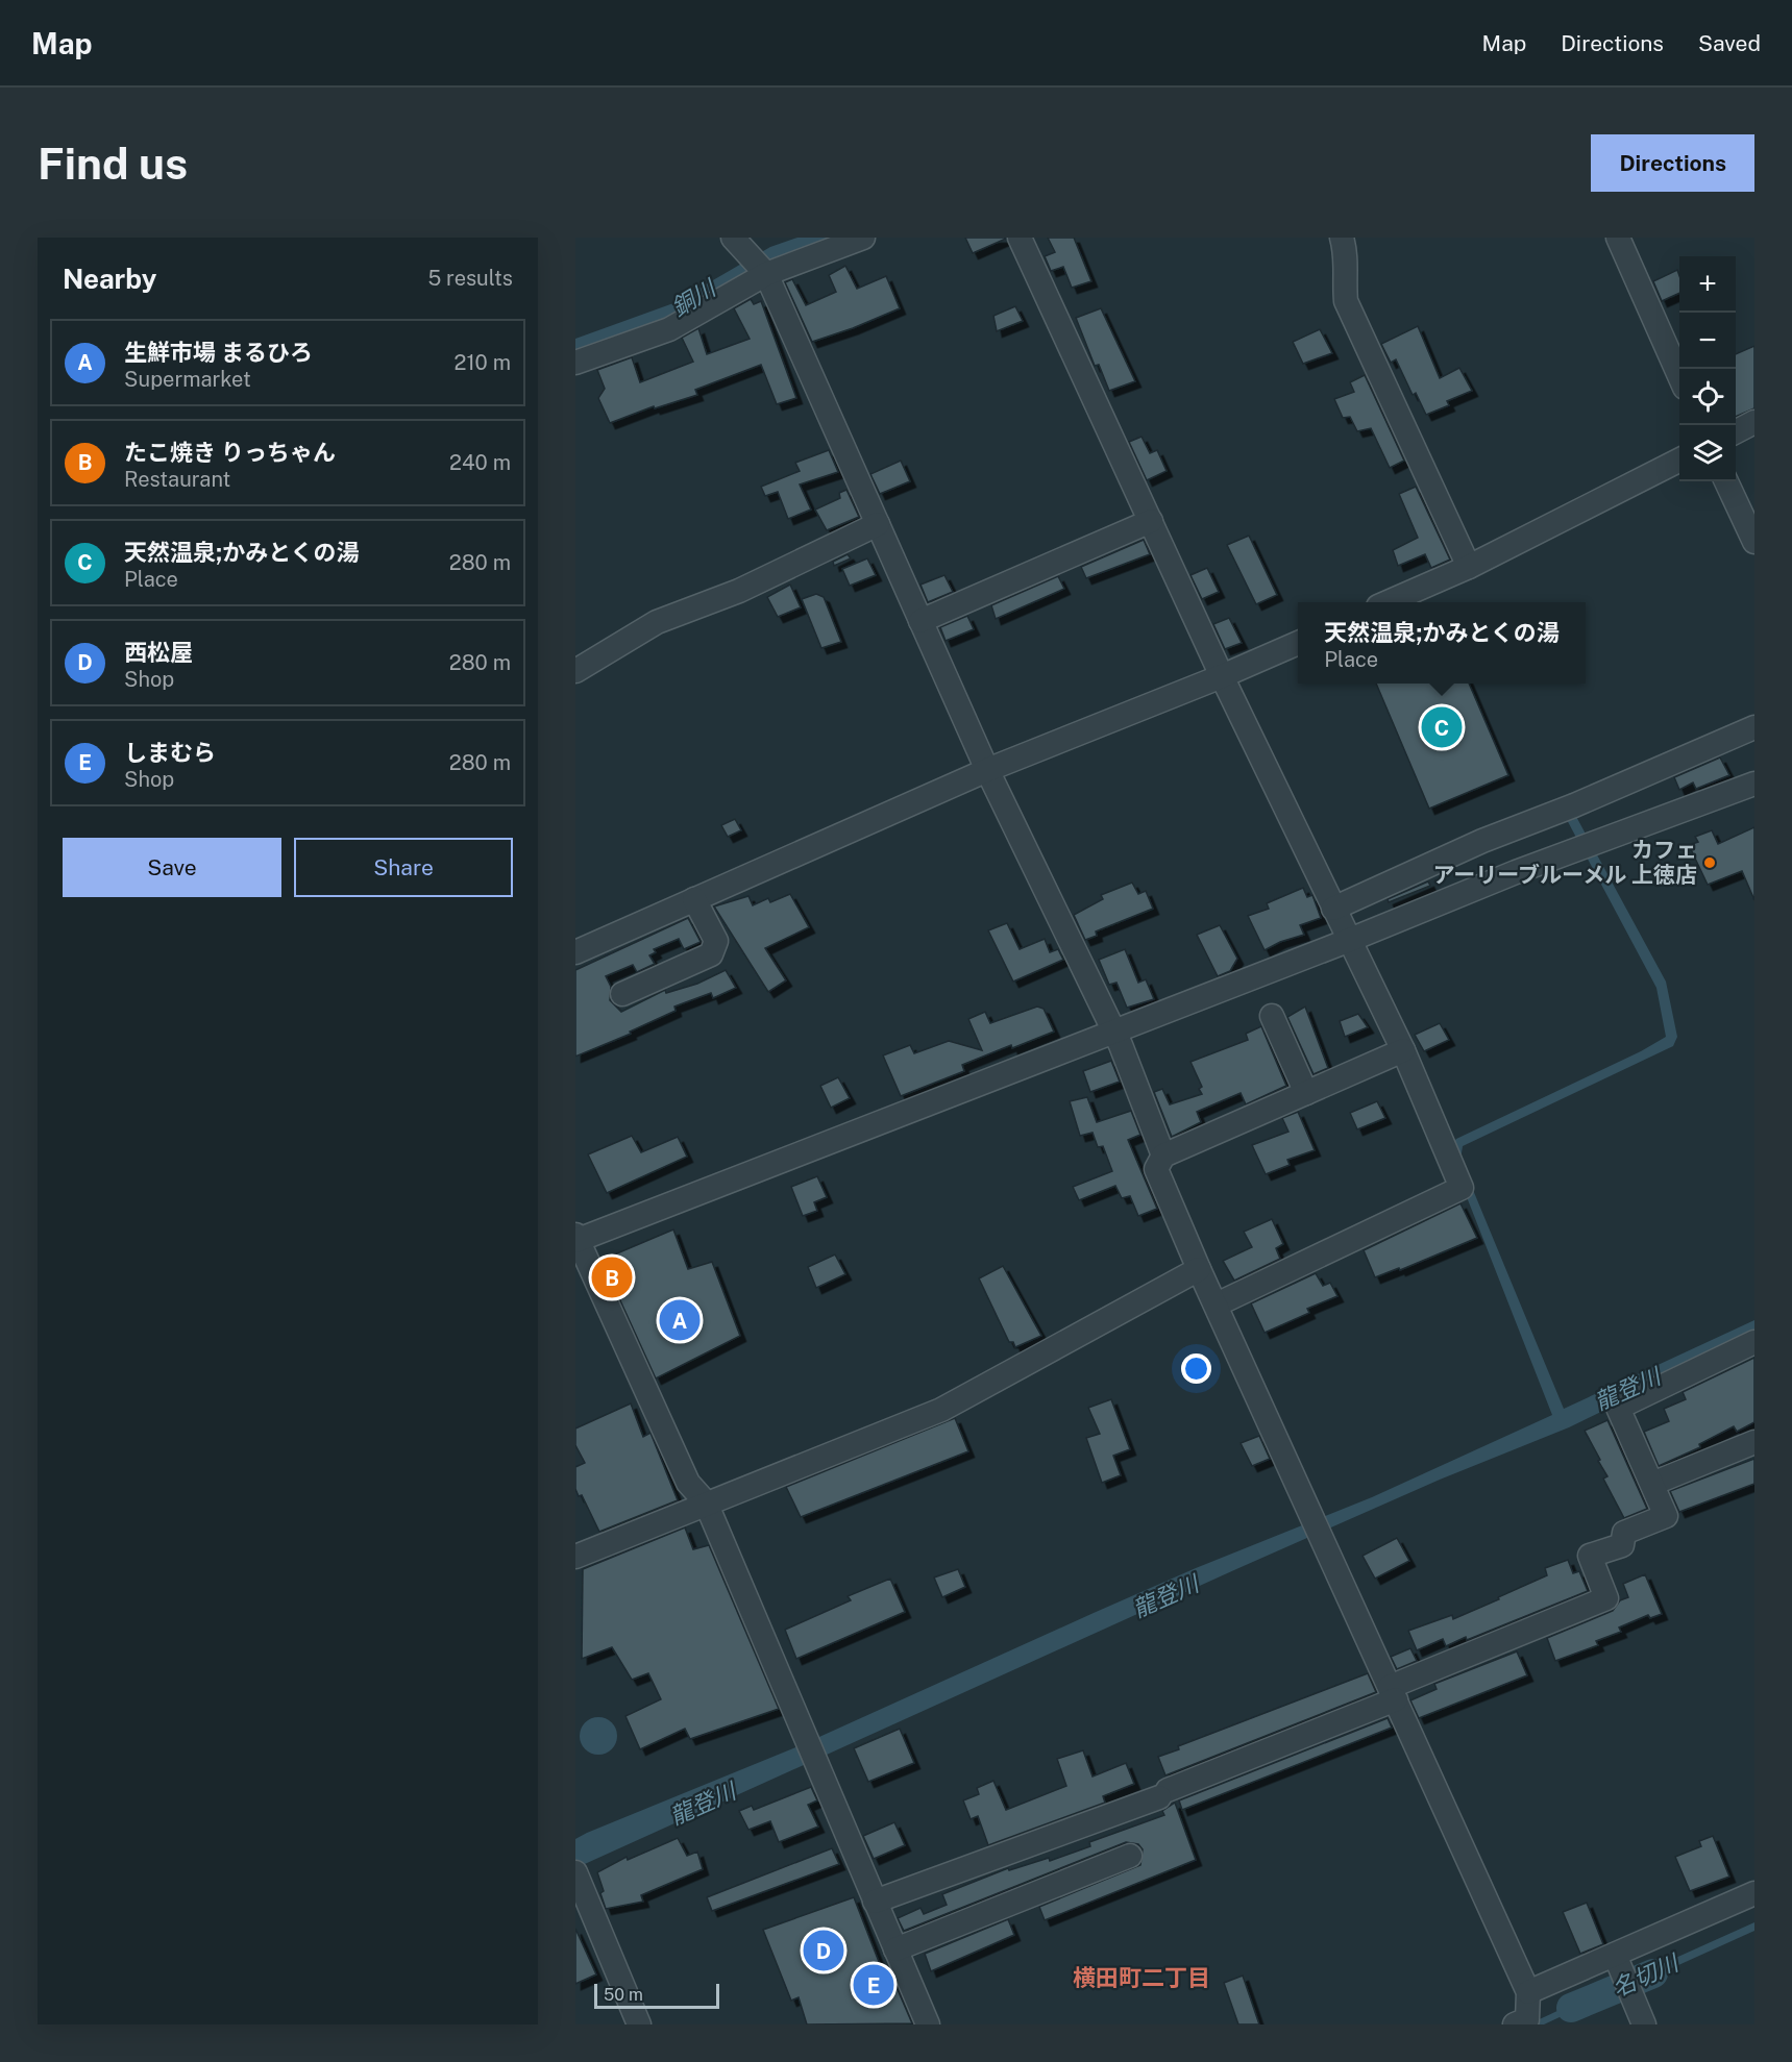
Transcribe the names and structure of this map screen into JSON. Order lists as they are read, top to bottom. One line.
{"districts":["横田町二丁目"],"water":["銅川","龍登川","名切川"],"places":["カフェ アーリーブルーメル 上徳店"],"scale_bar":"50 m","page":{"header":"Map","nav":["Map","Directions","Saved"],"buttons":["Directions",["Save","Share"]],"title":"Find us","heading":["Nearby","5 results"],"map_buttons":["+","−"],"list":[{"mark":"A","name":"生鮮市場 まるひろ","note":"Supermarket","value":"210 m"},{"mark":"B","name":"たこ焼き りっちゃん","note":"Restaurant","value":"240 m"},{"mark":"C","name":"天然温泉;かみとくの湯","note":"Place","value":"280 m"},{"mark":"D","name":"西松屋","note":"Shop","value":"280 m"},{"mark":"E","name":"しまむら","note":"Shop","value":"280 m"}],"popup":["天然温泉;かみとくの湯","Place"],"pins":["C","B","A","D","E"],"scale":"50 m"}}
